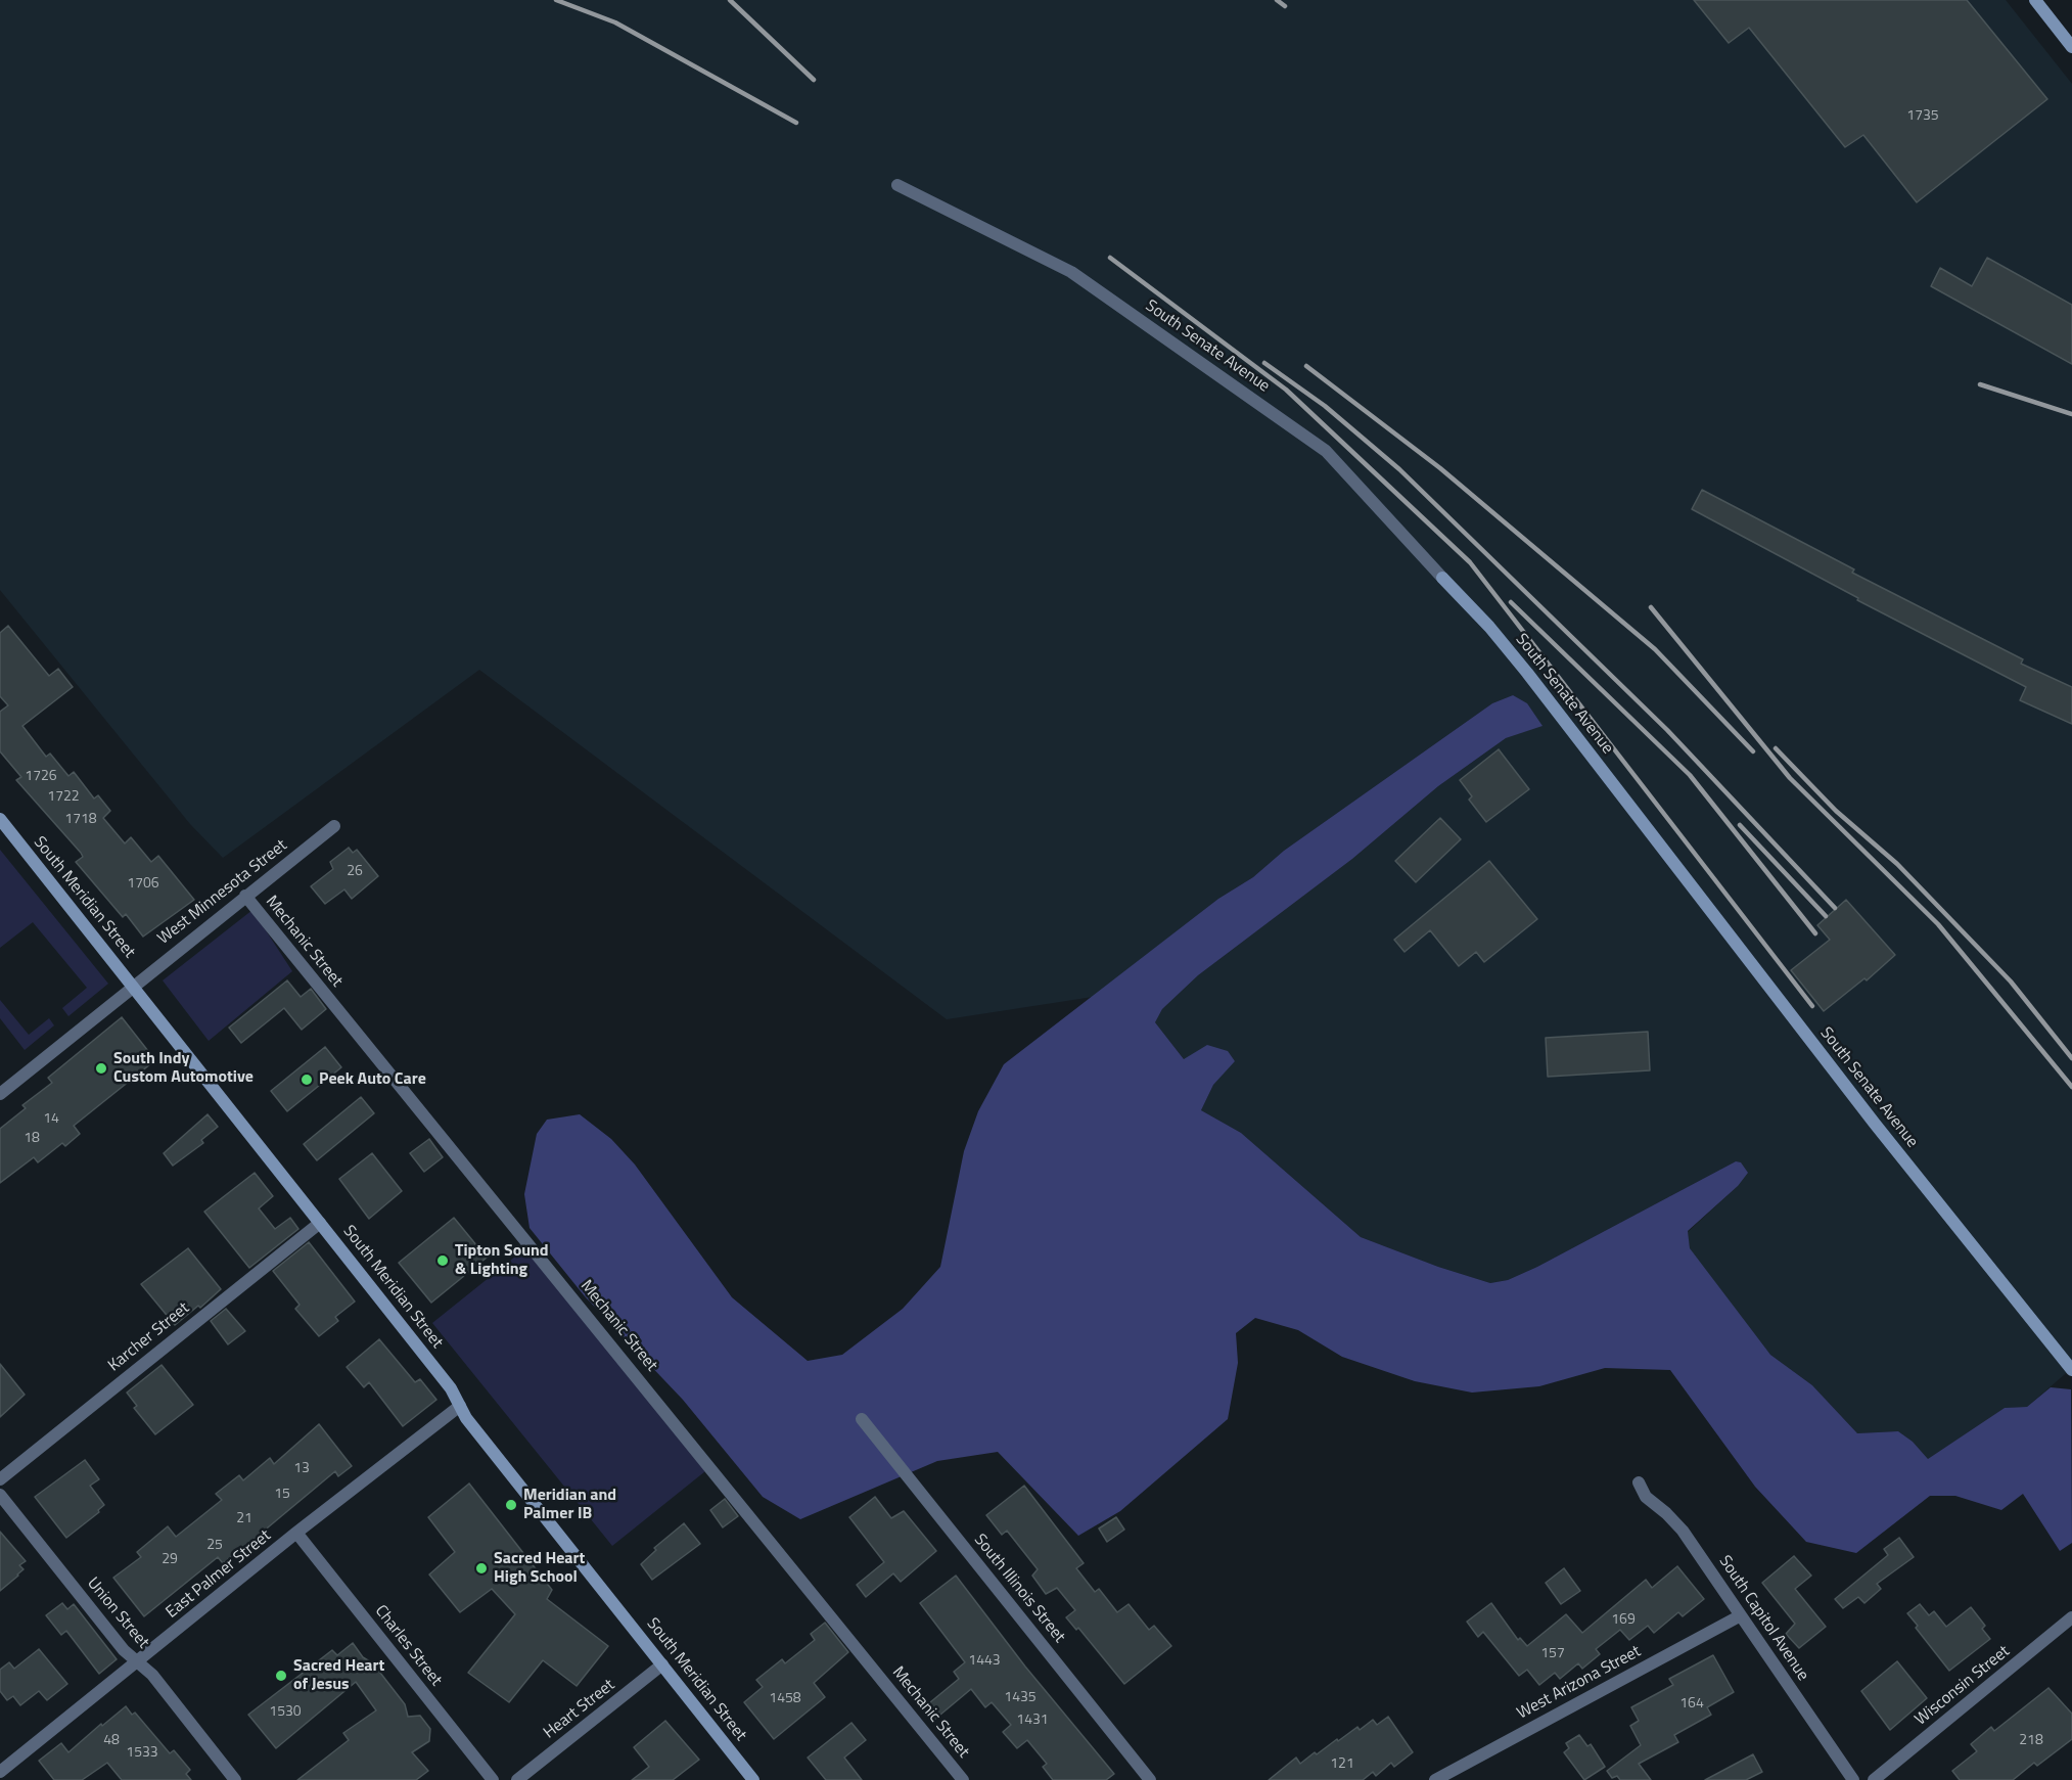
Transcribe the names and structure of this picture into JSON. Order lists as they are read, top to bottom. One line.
{"streets":{"main road":["South Senate Avenue","South Meridian Street"],"street":["West Minnesota Street","Mechanic Street","Karcher Street","East Palmer Street","South Illinois Street","Union Street","South Capitol Avenue","Charles Street","West Arizona Street","Wisconsin Street","Heart Street"]},"crossings":[["West Minnesota Street","South Meridian Street"],["West Minnesota Street","Mechanic Street"],["South Meridian Street","Karcher Street"],["South Meridian Street","East Palmer Street"],["South Meridian Street","Heart Street"],["East Palmer Street","Union Street"],["East Palmer Street","Charles Street"],["South Capitol Avenue","West Arizona Street"]],"places":["South Indy Custom Automotive","Peek Auto Care","Tipton Sound & Lighting","Meridian and Palmer IB","Sacred Heart High School","Sacred Heart of Jesus"],"house_numbers":["1735","1726","1722","1718","26","1706","14","18","13","15","21","25","29","169","157","1443","1435","1458","164","1530","1431","48","218","1533","121"]}
